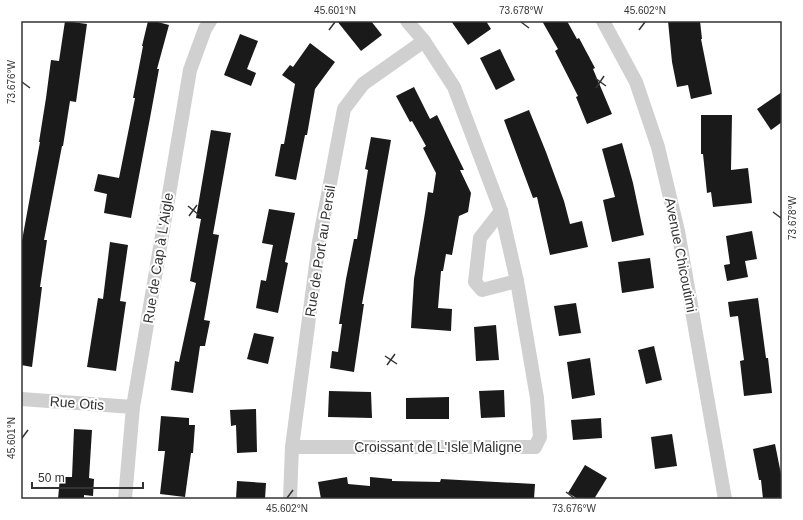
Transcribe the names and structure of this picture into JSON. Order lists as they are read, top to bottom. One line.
{"streets":{"street":["Rue de Port au Persil","Avenue Chicoutimi","Rue de Cap à L'Aigle","Rue Otis","Croissant de L'Isle Maligne"]},"crossings":[["Rue de Port au Persil","Croissant de L'Isle Maligne"],["Rue de Cap à L'Aigle","Rue Otis"]],"scale_bar":"50 m","coordinates":["45.601°N","73.678°W","45.602°N","73.676°W"]}
